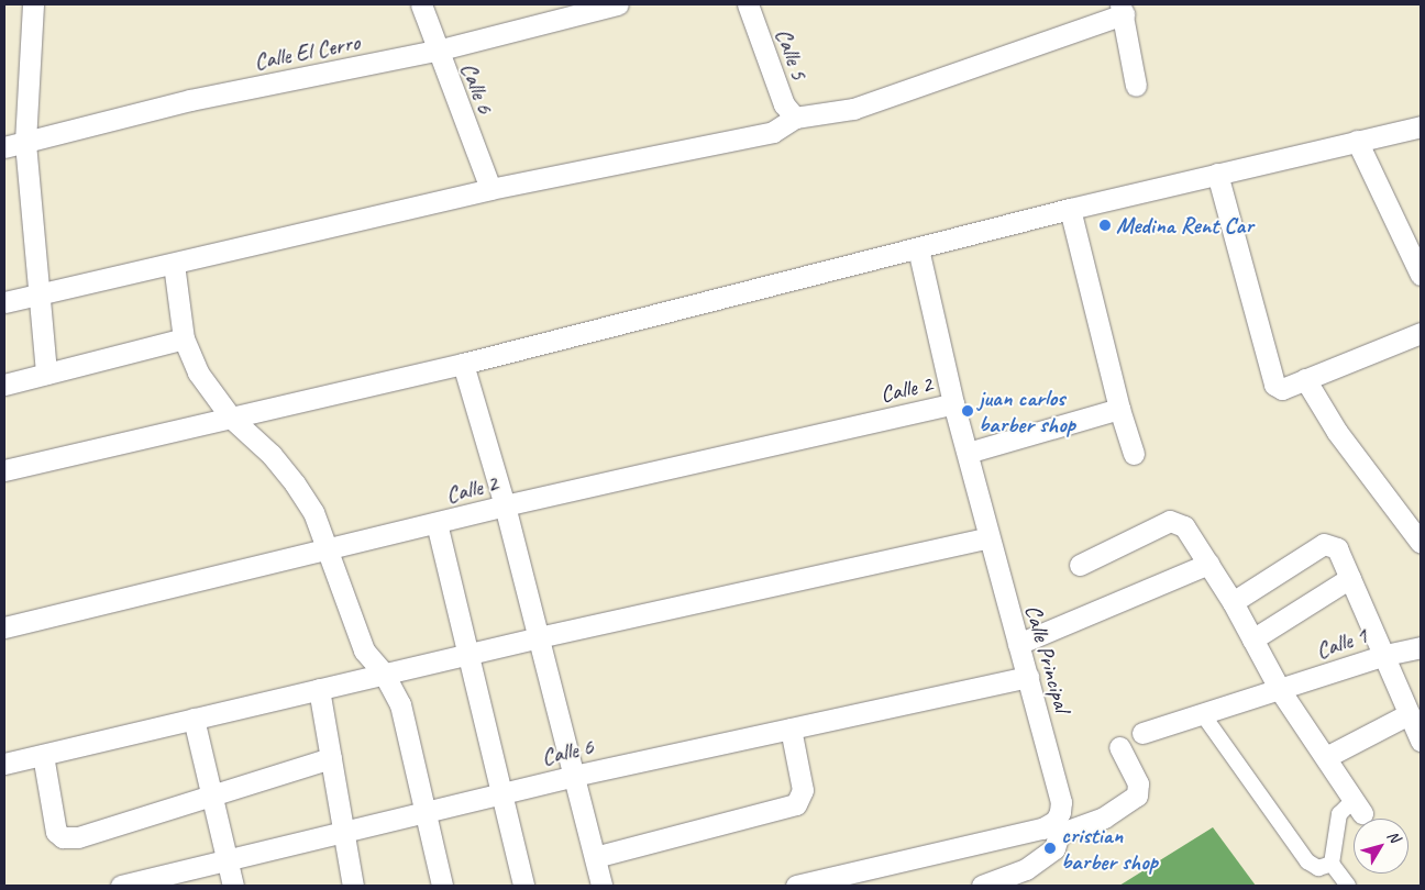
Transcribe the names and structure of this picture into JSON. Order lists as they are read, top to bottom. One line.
{"streets":{"street":["Calle El Cerro","Calle 5","Calle 6","Calle 2","Calle 1","Calle Principal"]},"crossings":[["Calle El Cerro","Calle 6"],["Calle 6","Calle Principal"],["Calle 2","Calle Principal"]],"places":["Medina Rent Car","juan carlos barber shop","cristian barber shop"],"north":"top right"}
